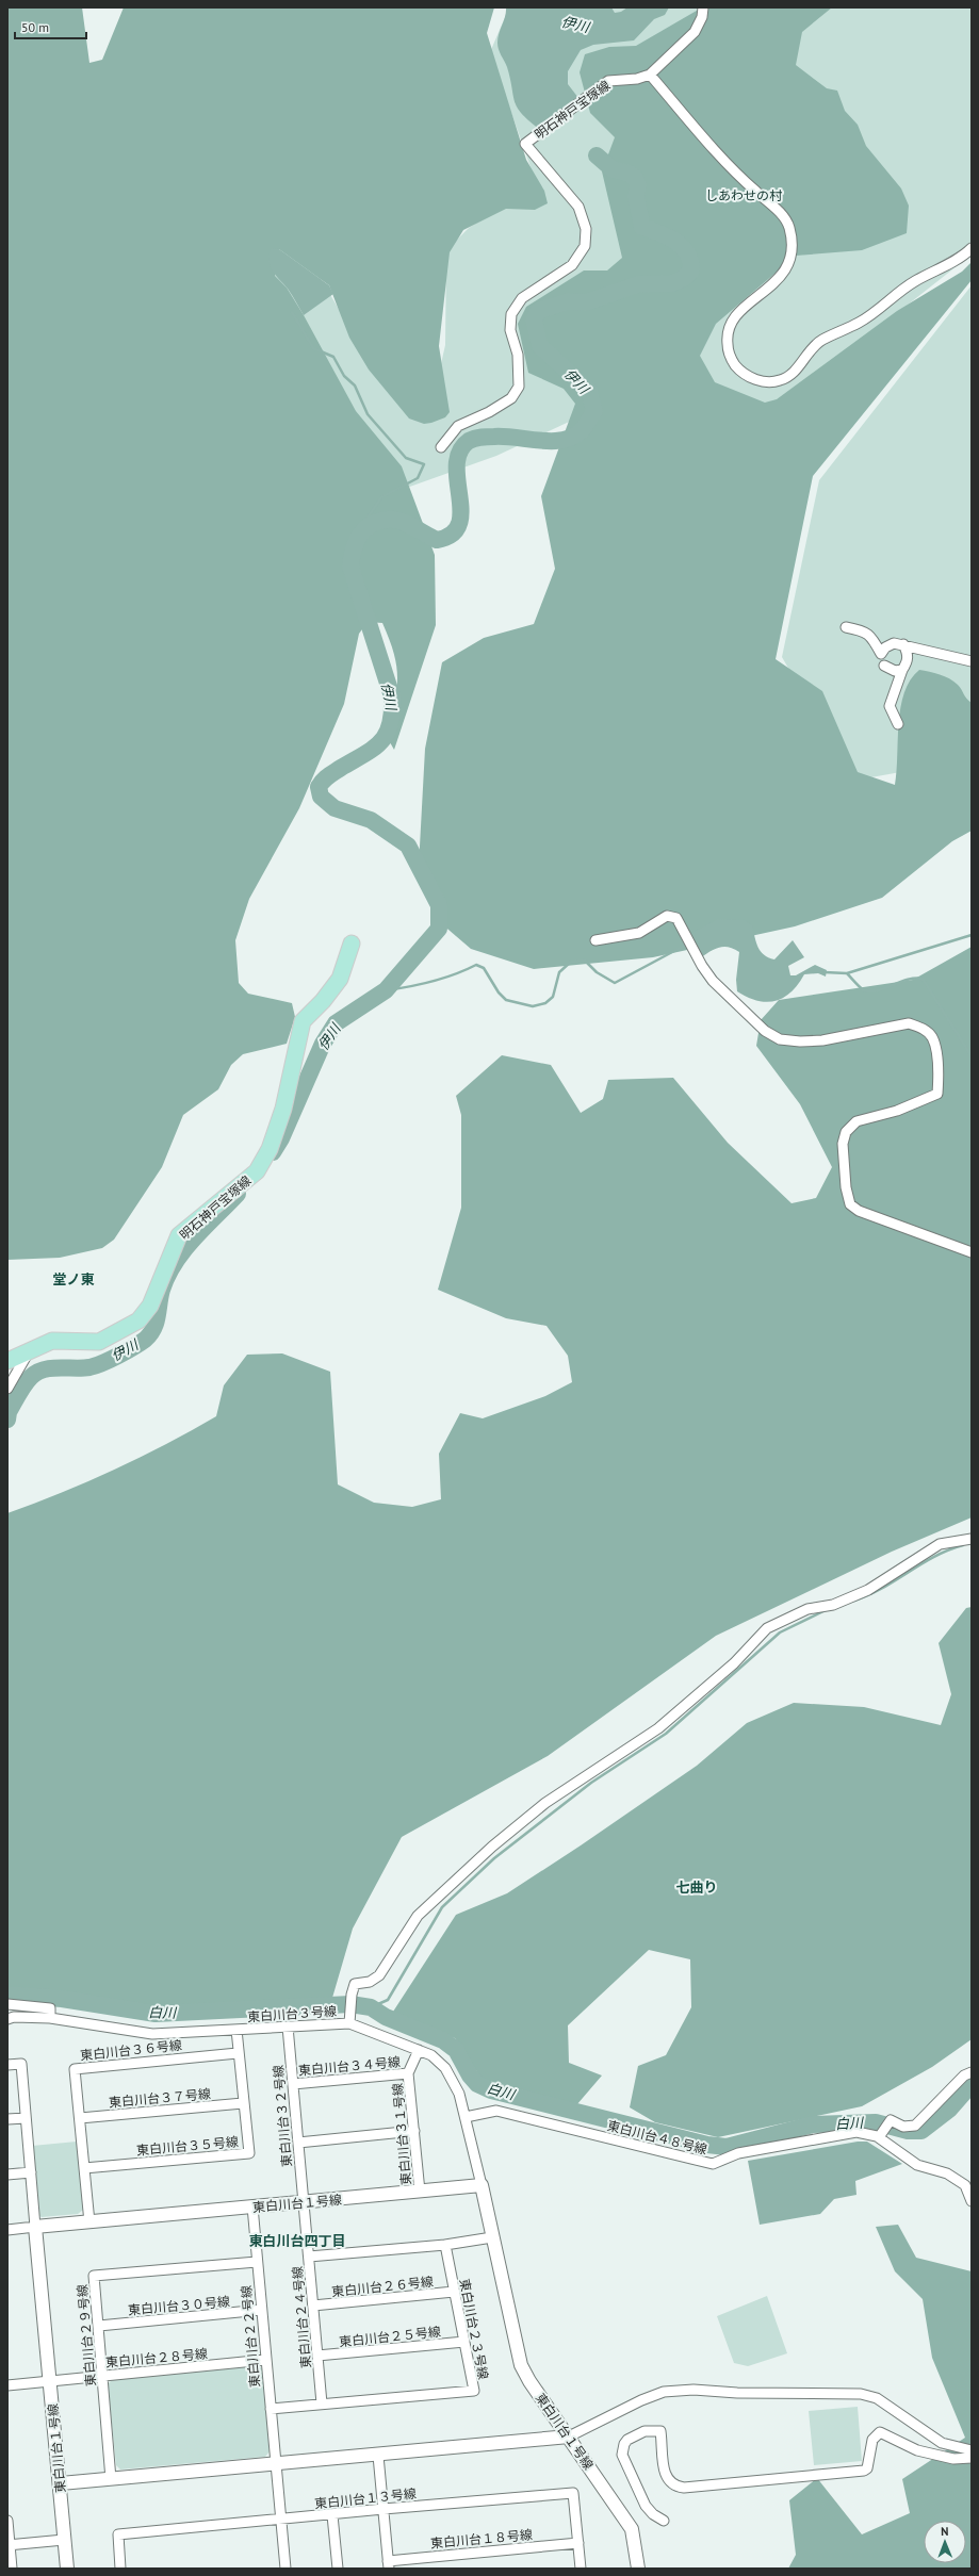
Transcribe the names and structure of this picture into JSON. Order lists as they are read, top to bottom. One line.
{"streets":{"main road":["明石神戸宝塚線"],"street":["東白川台３号線","東白川台３６号線","東白川台３４号線","東白川台３７号線","東白川台３２号線","東白川台３１号線","東白川台４８号線","東白川台３５号線","東白川台１号線","東白川台２６号線","東白川台３０号線","東白川台２４号線","東白川台２３号線","東白川台２９号線","東白川台２２号線","東白川台２５号線","東白川台２８号線","東白川台１３号線","東白川台１８号線"]},"crossings":[["東白川台３号線","東白川台３２号線"],["東白川台３号線","東白川台３１号線"],["東白川台３号線","東白川台４８号線"],["東白川台３号線","東白川台３５号線"],["東白川台３号線","東白川台１号線"],["東白川台３６号線","東白川台３７号線"],["東白川台３６号線","東白川台３５号線"],["東白川台３４号線","東白川台３２号線"],["東白川台３４号線","東白川台３１号線"],["東白川台３７号線","東白川台３５号線"],["東白川台３２号線","東白川台１号線"],["東白川台３２号線","東白川台２４号線"],["東白川台３１号線","東白川台１号線"],["東白川台１号線","東白川台２４号線"],["東白川台１号線","東白川台２２号線"],["東白川台１号線","東白川台２８号線"],["東白川台２６号線","東白川台２４号線"],["東白川台２６号線","東白川台２３号線"],["東白川台３０号線","東白川台２９号線"],["東白川台３０号線","東白川台２２号線"],["東白川台２４号線","東白川台２３号線"],["東白川台２４号線","東白川台２５号線"],["東白川台２３号線","東白川台２２号線"],["東白川台２３号線","東白川台２５号線"],["東白川台２９号線","東白川台２２号線"],["東白川台２９号線","東白川台２８号線"],["東白川台２２号線","東白川台２８号線"],["東白川台２２号線","東白川台１３号線"],["東白川台１３号線","東白川台１８号線"]],"districts":["堂ノ東","七曲り","東白川台四丁目"],"water":["伊川","白川"],"parks":["しあわせの村"],"scale_bar":"50 m","north":"top"}
